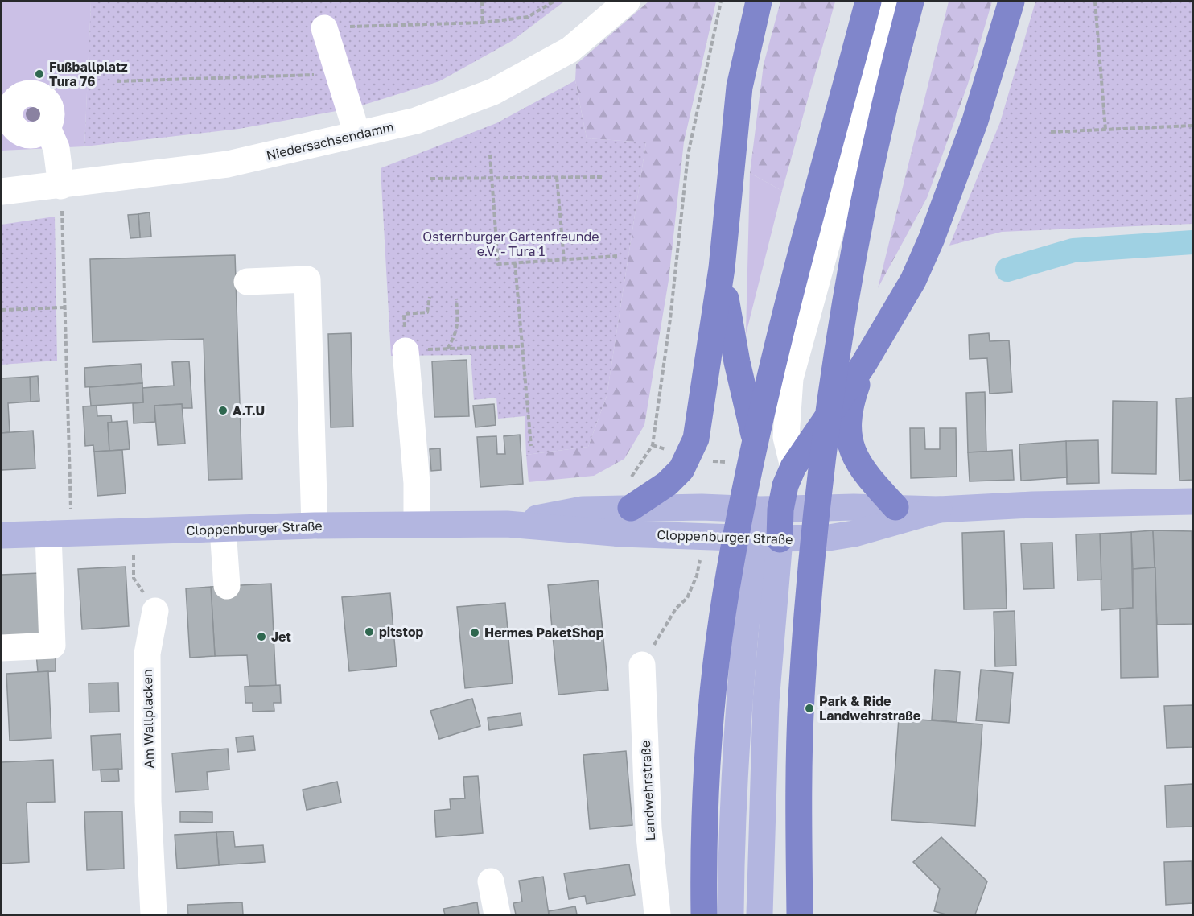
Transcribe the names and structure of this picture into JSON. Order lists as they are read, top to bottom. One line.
{"streets":{"main road":["Cloppenburger Straße"],"street":["Niedersachsendamm","Am Wallplacken","Landwehrstraße"]},"parks":["Osternburger Gartenfreunde e.V. - Tura 1"],"places":["Fußballplatz Tura 76","A.T.U","pitstop","Hermes PaketShop","Jet","Park & Ride Landwehrstraße"]}
